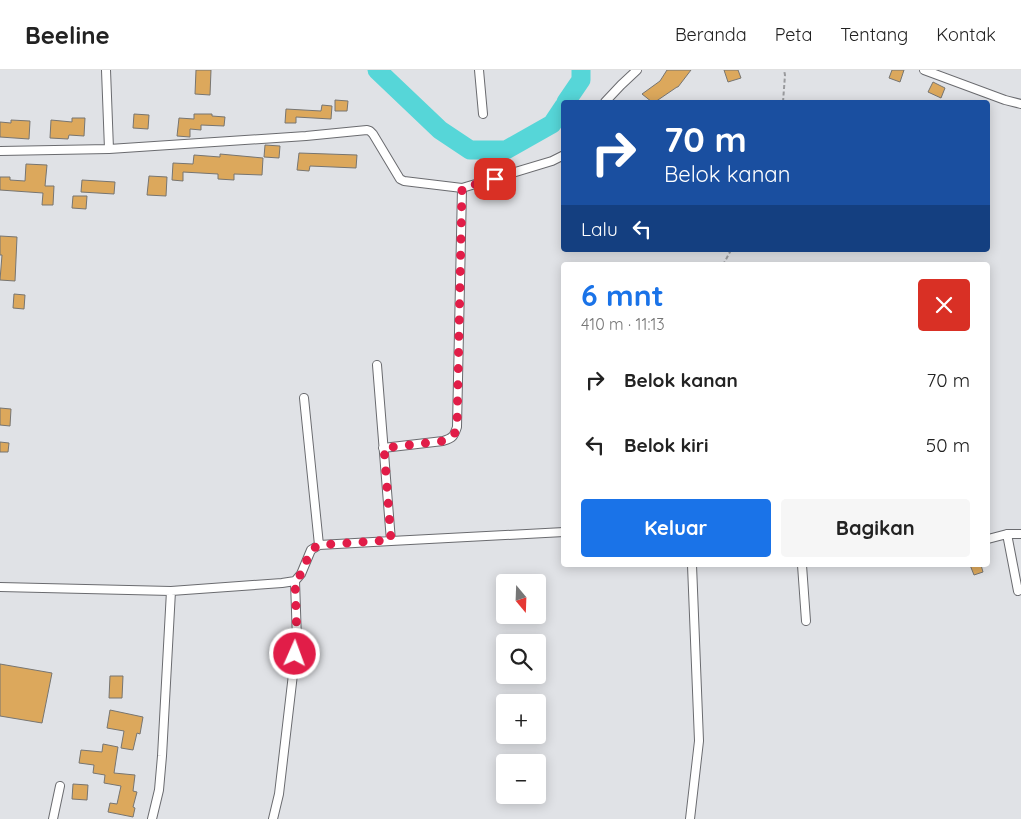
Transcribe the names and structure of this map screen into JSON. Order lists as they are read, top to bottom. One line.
{"north":"bottom","page":{"header":"Beeline","nav":["Beranda","Peta","Tentang","Kontak"],"turn":["70 m","Belok kanan"],"then":"Lalu","heading":["6 mnt","410 m · 11:13"],"list":[{"name":"Belok kanan","value":"70 m"},{"name":"Belok kiri","value":"50 m"}],"buttons":["Keluar","Bagikan"],"map_buttons":["+","−"]}}
